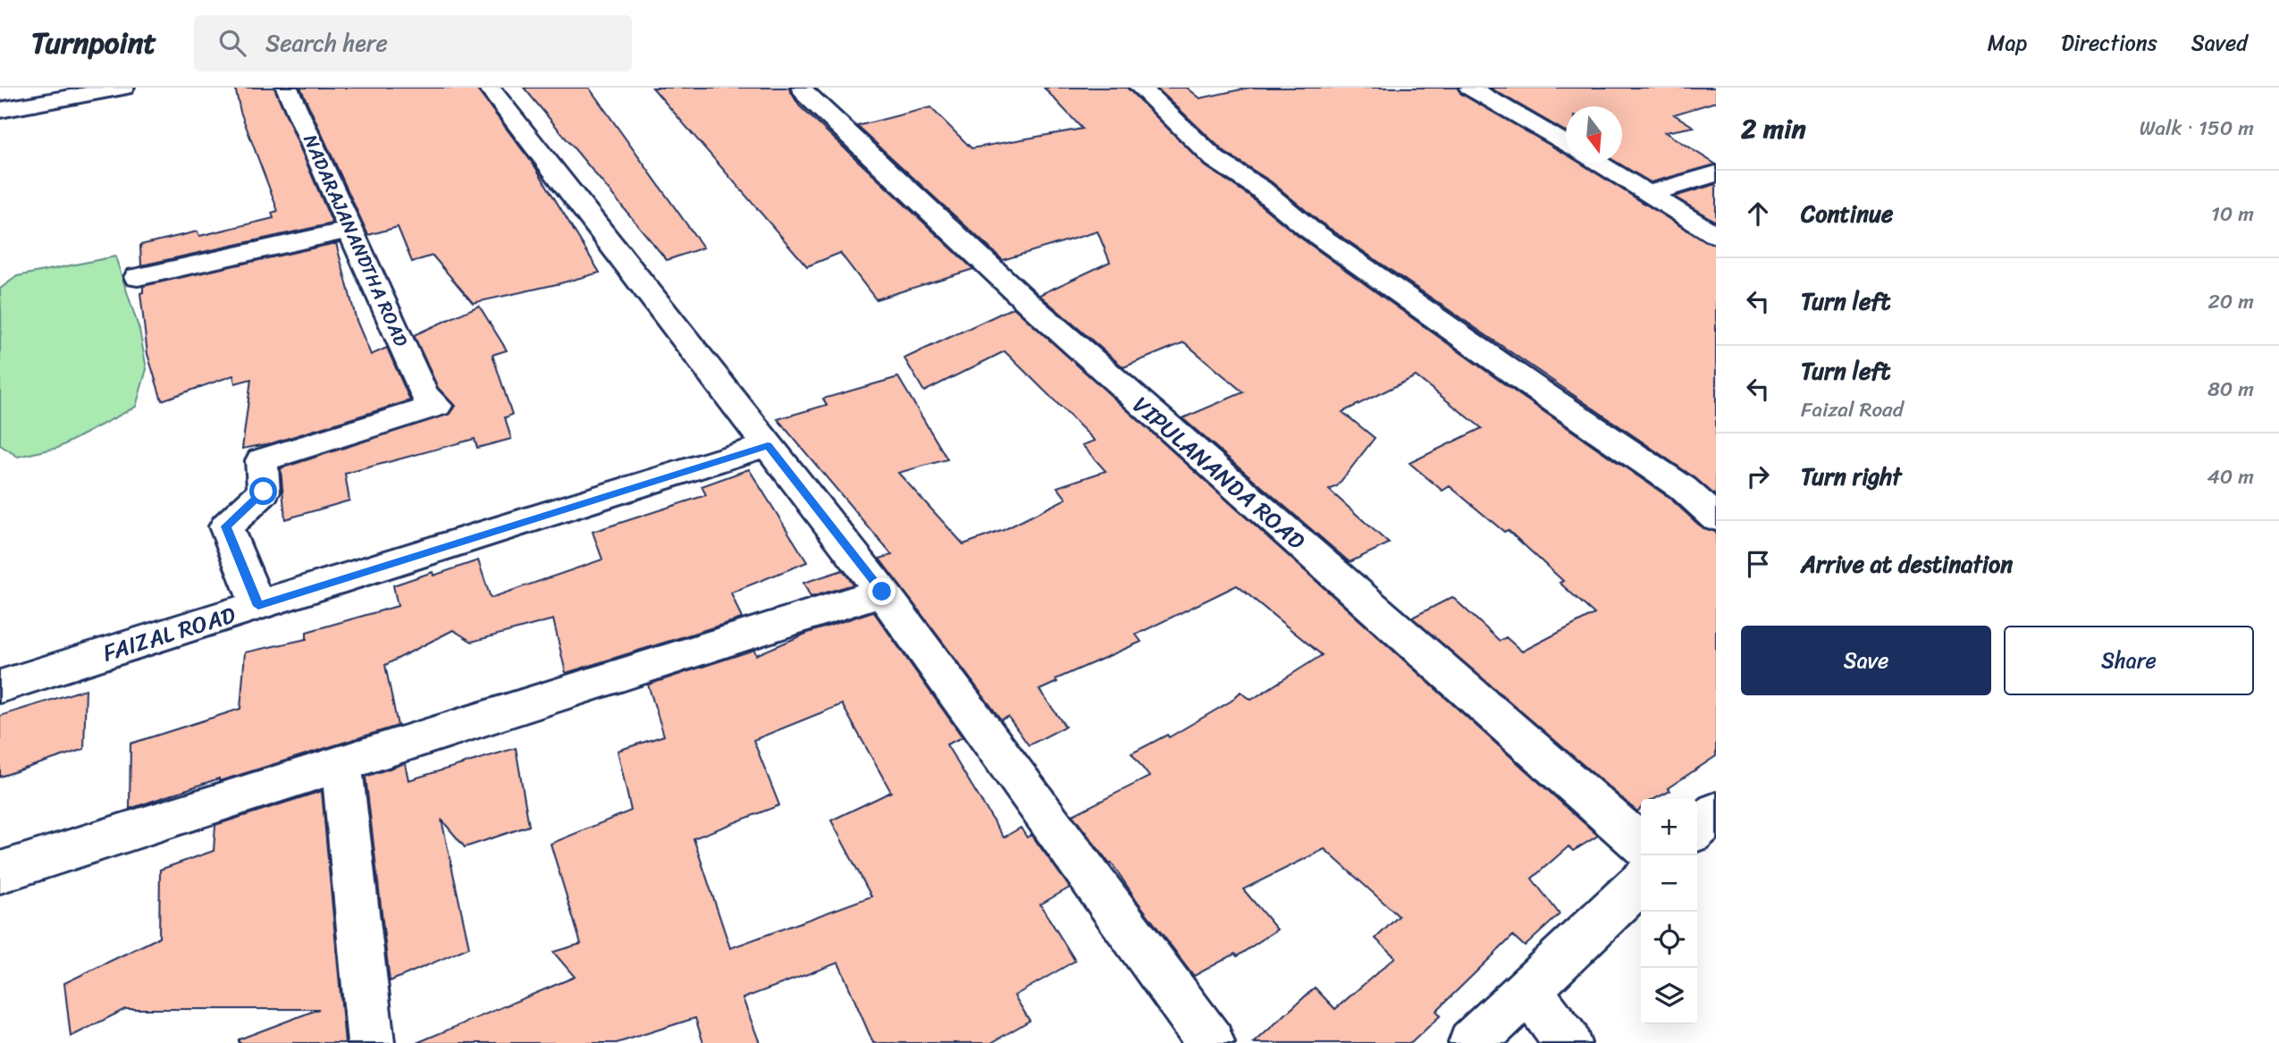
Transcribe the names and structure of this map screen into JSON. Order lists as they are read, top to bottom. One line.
{"streets":{"street":["NADARAJANANDTHA ROAD","VIPULANANDA ROAD","FAIZAL ROAD"]},"crossings":[["NADARAJANANDTHA ROAD","FAIZAL ROAD"]],"north":"bottom","page":{"header":"Turnpoint","search":"Search here","nav":["Map","Directions","Saved"],"heading":["2 min","Walk · 150 m"],"list":[["Continue","10 m"],["Turn left","20 m"],["Turn left","Faizal Road","80 m"],["Turn right","40 m"],"Arrive at destination"],"buttons":["Save","Share"],"map_buttons":["+","−"]}}
